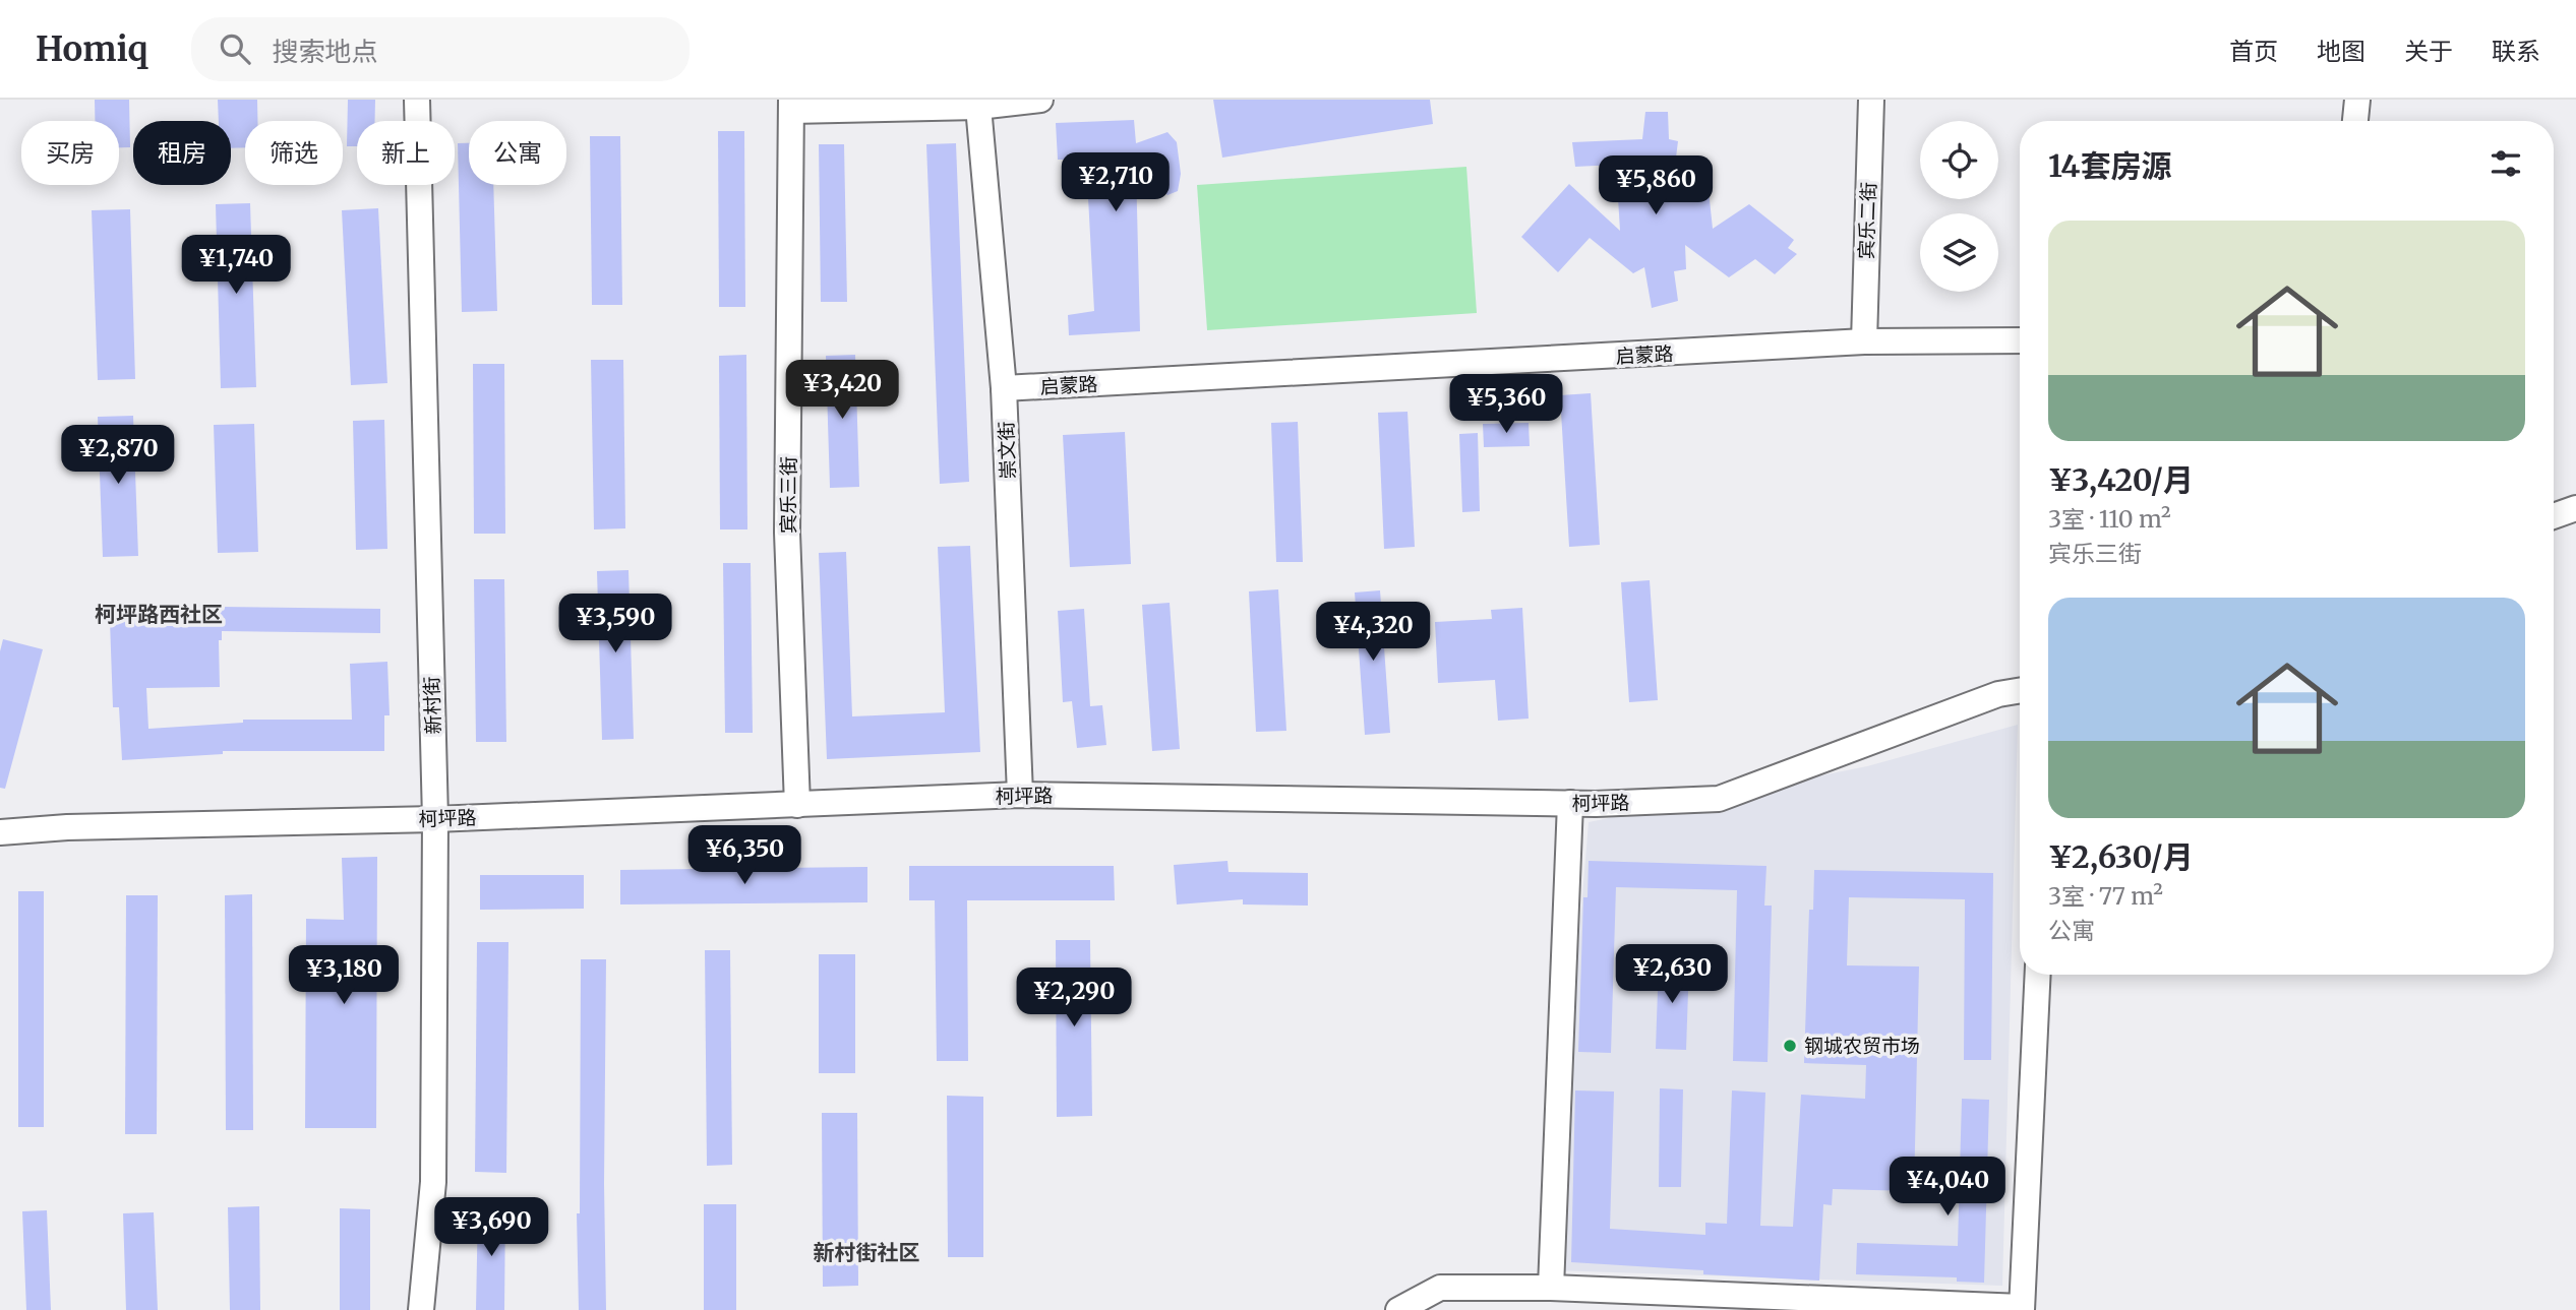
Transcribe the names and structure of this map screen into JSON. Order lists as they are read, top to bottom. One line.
{"streets":{"street":["宾乐二街","启蒙路","崇文街","宾乐三街","新村街","柯坪路"]},"crossings":[["宾乐二街","启蒙路"],["启蒙路","崇文街"],["崇文街","柯坪路"],["宾乐三街","柯坪路"],["新村街","柯坪路"]],"districts":["柯坪路西社区","新村街社区"],"places":["钢城农贸市场"],"page":{"header":"Homiq","search":"搜索地点","nav":["首页","地图","关于","联系"],"chip":["买房","租房","筛选","新上","公寓"],"heading":"14套房源","price":["¥2,710","¥5,860","¥1,740","¥3,420","¥5,360","¥2,870","¥3,590","¥4,320","¥6,350","¥2,630","¥3,180","¥2,290","¥4,040","¥3,690"],"list":[{"name":"¥3,420/月","note":"3室 · 110 m² · 宾乐三街"},{"name":"¥2,630/月","note":"3室 · 77 m² · 公寓"}]}}
